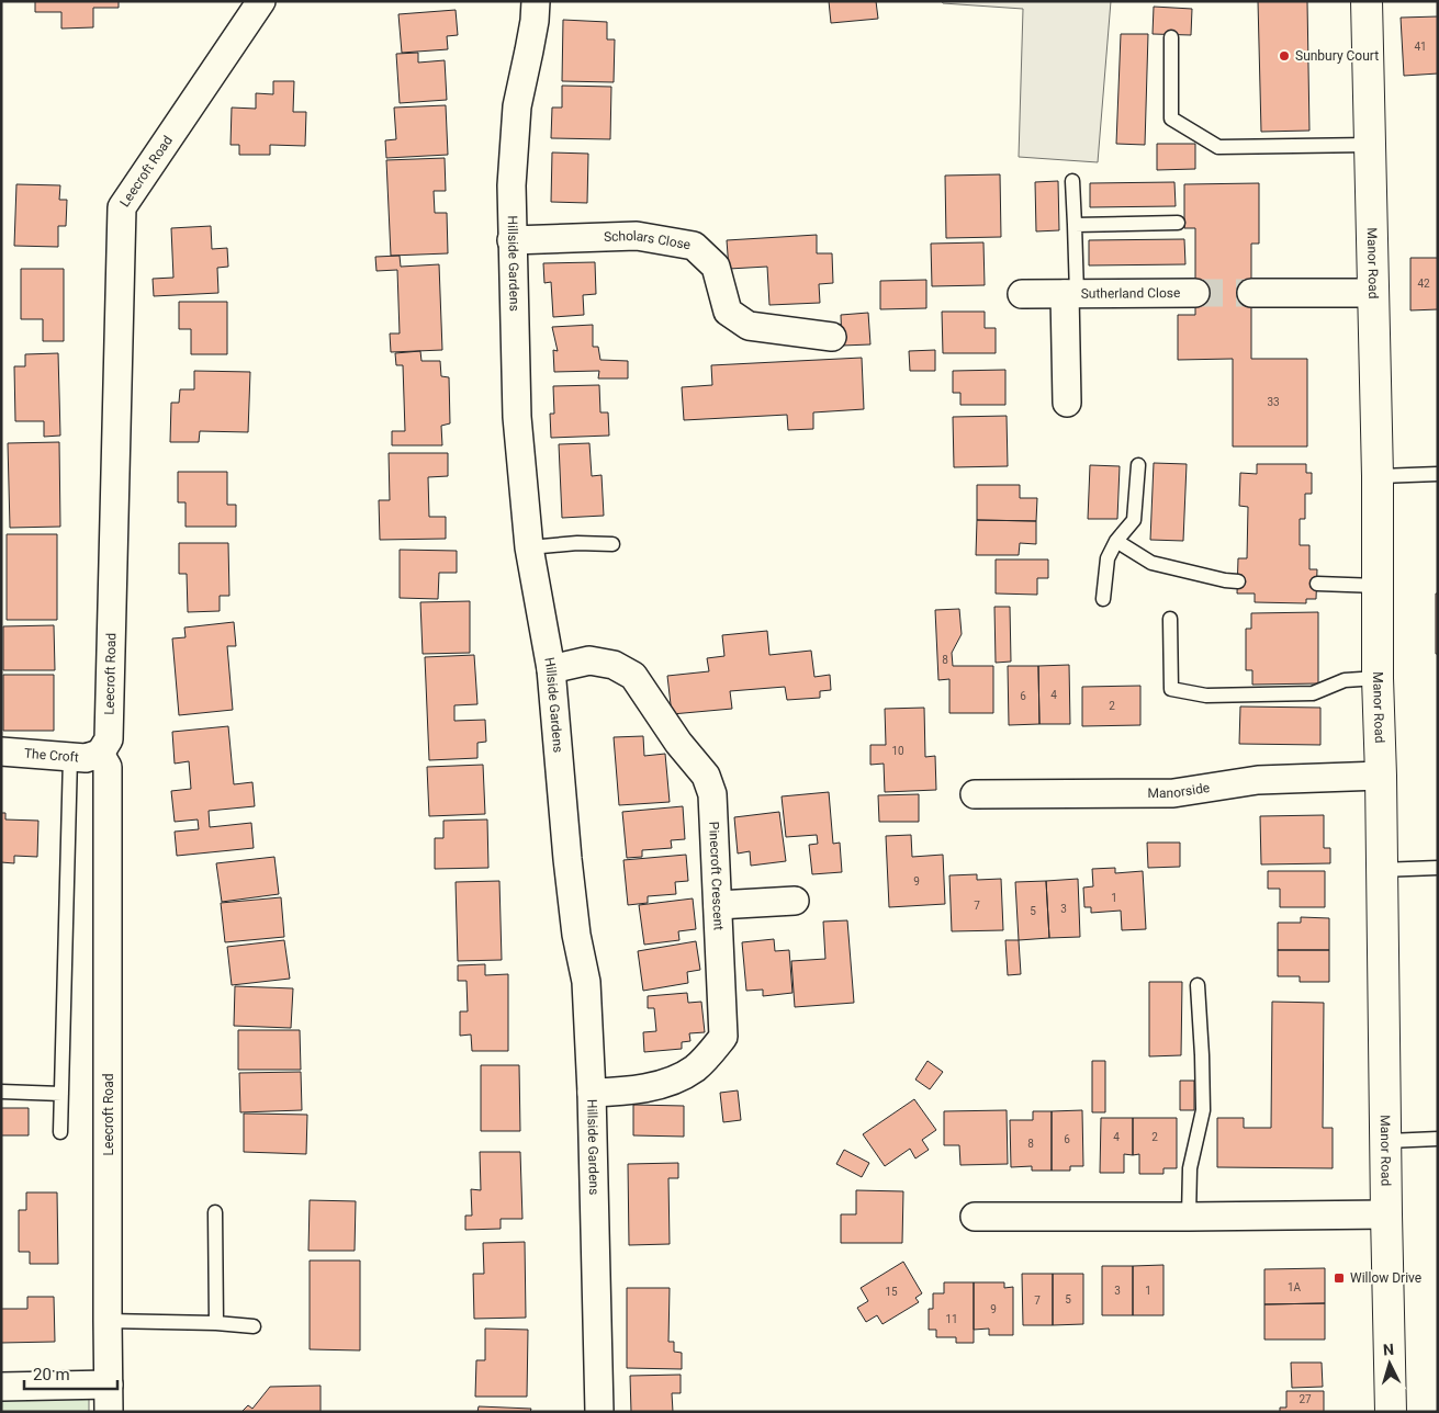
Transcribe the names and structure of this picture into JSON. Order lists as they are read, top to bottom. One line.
{"streets":{"street":["Leecroft Road","Scholars Close","Manor Road","Hillside Gardens","Sutherland Close","The Croft","Manorside","Pinecroft Crescent"]},"crossings":[["Leecroft Road","The Croft"],["Scholars Close","Hillside Gardens"],["Manor Road","Manorside"],["Hillside Gardens","Pinecroft Crescent"]],"places":{"other":["Sunbury Court"],"transit":["Willow Drive"]},"house_numbers":["41","42","33","8","4","6","2","10","9","1","7","3","5","4","2","6","8","1A","3","1","15","5","7","9","11","27"],"scale_bar":"20 m","north":"top"}
